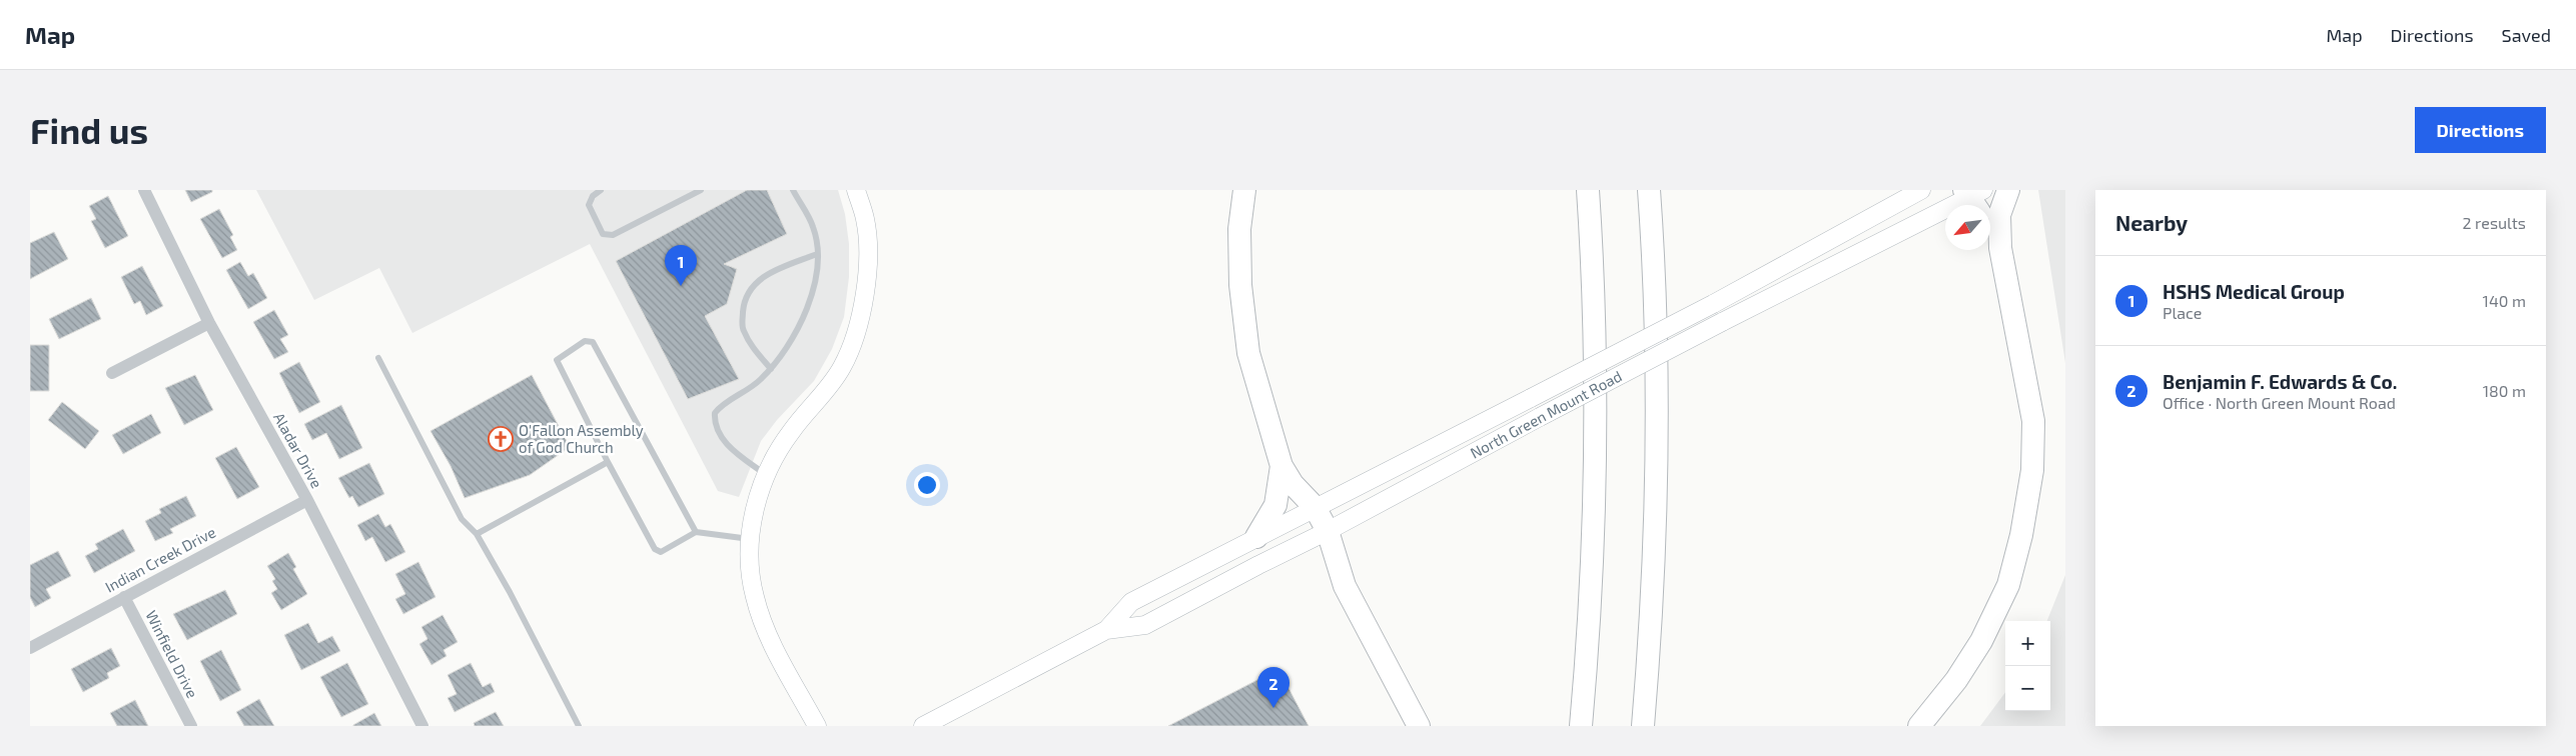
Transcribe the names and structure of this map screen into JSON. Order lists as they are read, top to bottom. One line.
{"streets":{"street":["North Green Mount Road","Aladar Drive","Indian Creek Drive","Winfield Drive"]},"crossings":[["Aladar Drive","Indian Creek Drive"],["Indian Creek Drive","Winfield Drive"]],"places":{"church":["O'Fallon Assembly of God Church"]},"north":"bottom left","page":{"header":"Map","nav":["Map","Directions","Saved"],"buttons":"Directions","title":"Find us","heading":["Nearby","2 results"],"pins":["1","2"],"list":[{"mark":"1","name":"HSHS Medical Group","note":"Place","value":"140 m"},{"mark":"2","name":"Benjamin F. Edwards & Co.","note":"Office · North Green Mount Road","value":"180 m"}],"map_buttons":["+","−"]}}
